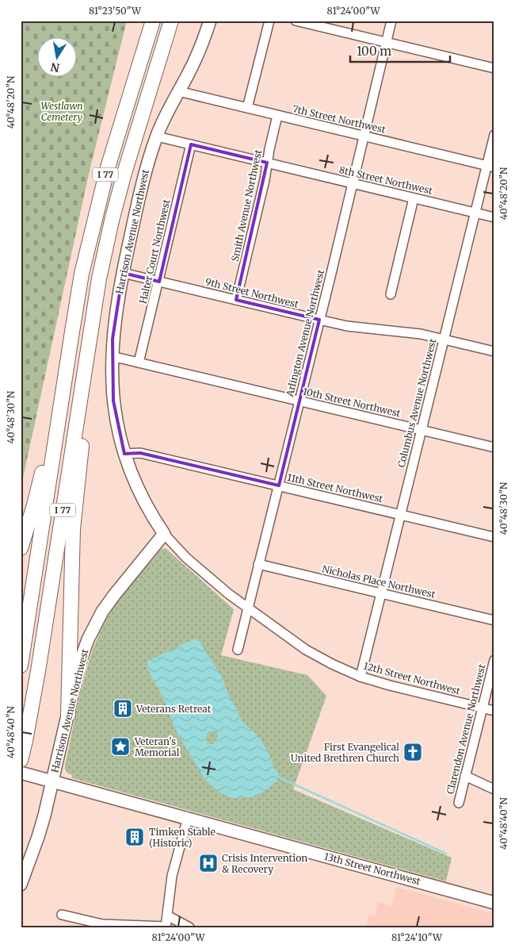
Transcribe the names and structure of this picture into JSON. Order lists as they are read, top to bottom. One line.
{"streets":{"highway":["I 77"],"main road":["Harrison Avenue Northwest","13th Street Northwest"],"street":["7th Street Northwest","8th Street Northwest","Smith Avenue Northwest","Halter Court Northwest","9th Street Northwest","Arlington Avenue Northwest","10th Street Northwest","Columbus Avenue Northwest","11th Street Northwest","Nicholas Place Northwest","12th Street Northwest","Clarendon Avenue Northwest"]},"crossings":[["7th Street Northwest","Smith Avenue Northwest"],["7th Street Northwest","Harrison Avenue Northwest"],["7th Street Northwest","Arlington Avenue Northwest"],["7th Street Northwest","Columbus Avenue Northwest"],["8th Street Northwest","Smith Avenue Northwest"],["8th Street Northwest","Harrison Avenue Northwest"],["8th Street Northwest","Halter Court Northwest"],["8th Street Northwest","Arlington Avenue Northwest"],["8th Street Northwest","Columbus Avenue Northwest"],["Smith Avenue Northwest","9th Street Northwest"],["Harrison Avenue Northwest","9th Street Northwest"],["Harrison Avenue Northwest","10th Street Northwest"],["Harrison Avenue Northwest","11th Street Northwest"],["Harrison Avenue Northwest","12th Street Northwest"],["Harrison Avenue Northwest","13th Street Northwest"],["Halter Court Northwest","9th Street Northwest"],["Halter Court Northwest","10th Street Northwest"],["9th Street Northwest","Arlington Avenue Northwest"],["9th Street Northwest","Columbus Avenue Northwest"],["Arlington Avenue Northwest","10th Street Northwest"],["Arlington Avenue Northwest","11th Street Northwest"],["Arlington Avenue Northwest","Nicholas Place Northwest"],["Arlington Avenue Northwest","12th Street Northwest"],["10th Street Northwest","Columbus Avenue Northwest"],["Columbus Avenue Northwest","11th Street Northwest"],["Columbus Avenue Northwest","Nicholas Place Northwest"],["Columbus Avenue Northwest","12th Street Northwest"],["12th Street Northwest","Clarendon Avenue Northwest"]],"parks":["Westlawn Cemetery"],"places":{"building":["Veterans Retreat","Timken Stable (Historic)"],"place":["Veteran's Memorial"],"church":["First Evangelical United Brethren Church"],"hospital":["Crisis Intervention & Recovery"]},"scale_bar":"100 m","north":"bottom","coordinates":["81°23'50\"W","81°24'00\"W","40°48'20\"N","40°48'30\"N","40°48'40\"N","81°24'10\"W"]}
